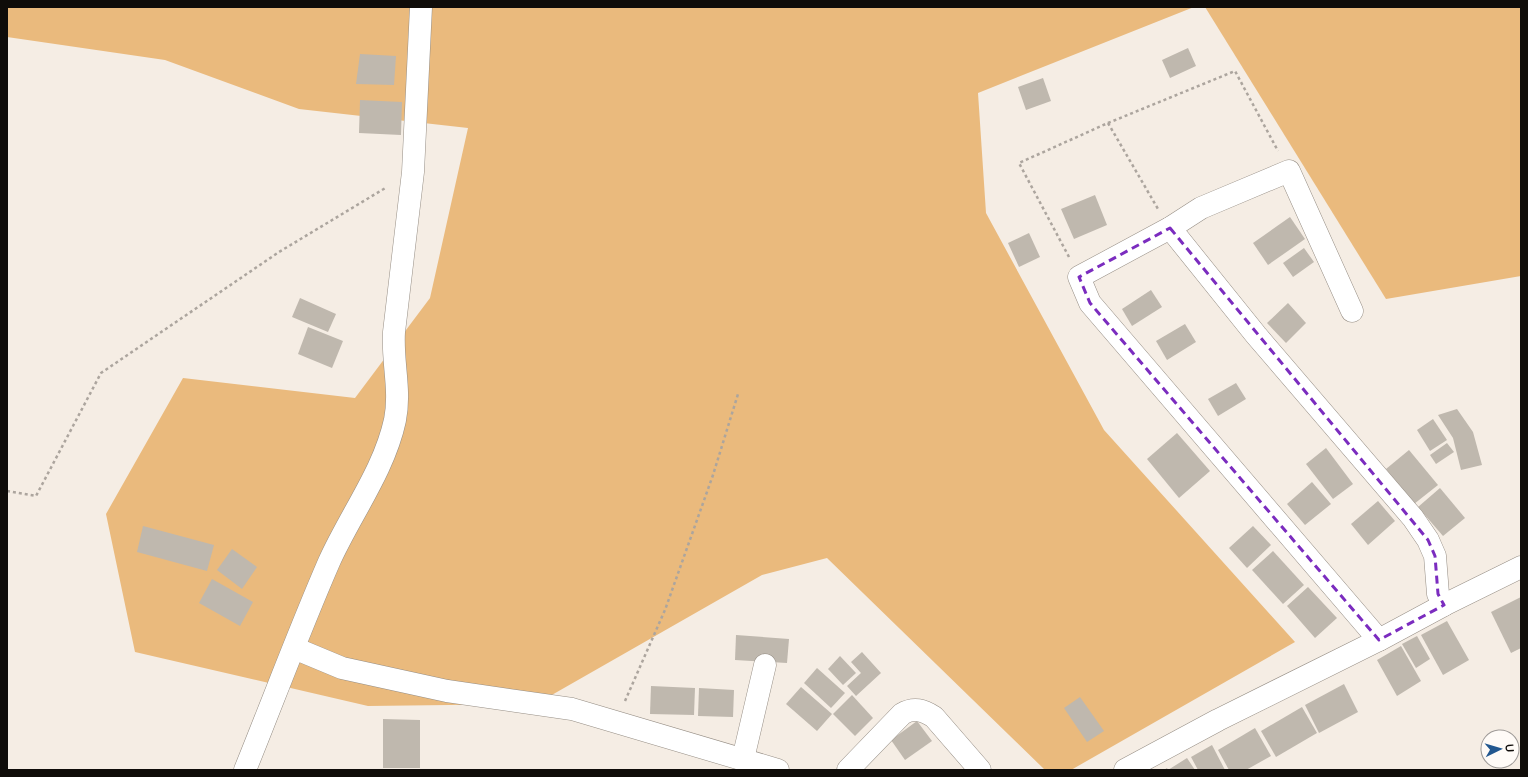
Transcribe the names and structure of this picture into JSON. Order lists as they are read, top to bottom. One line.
{"north":"right"}
